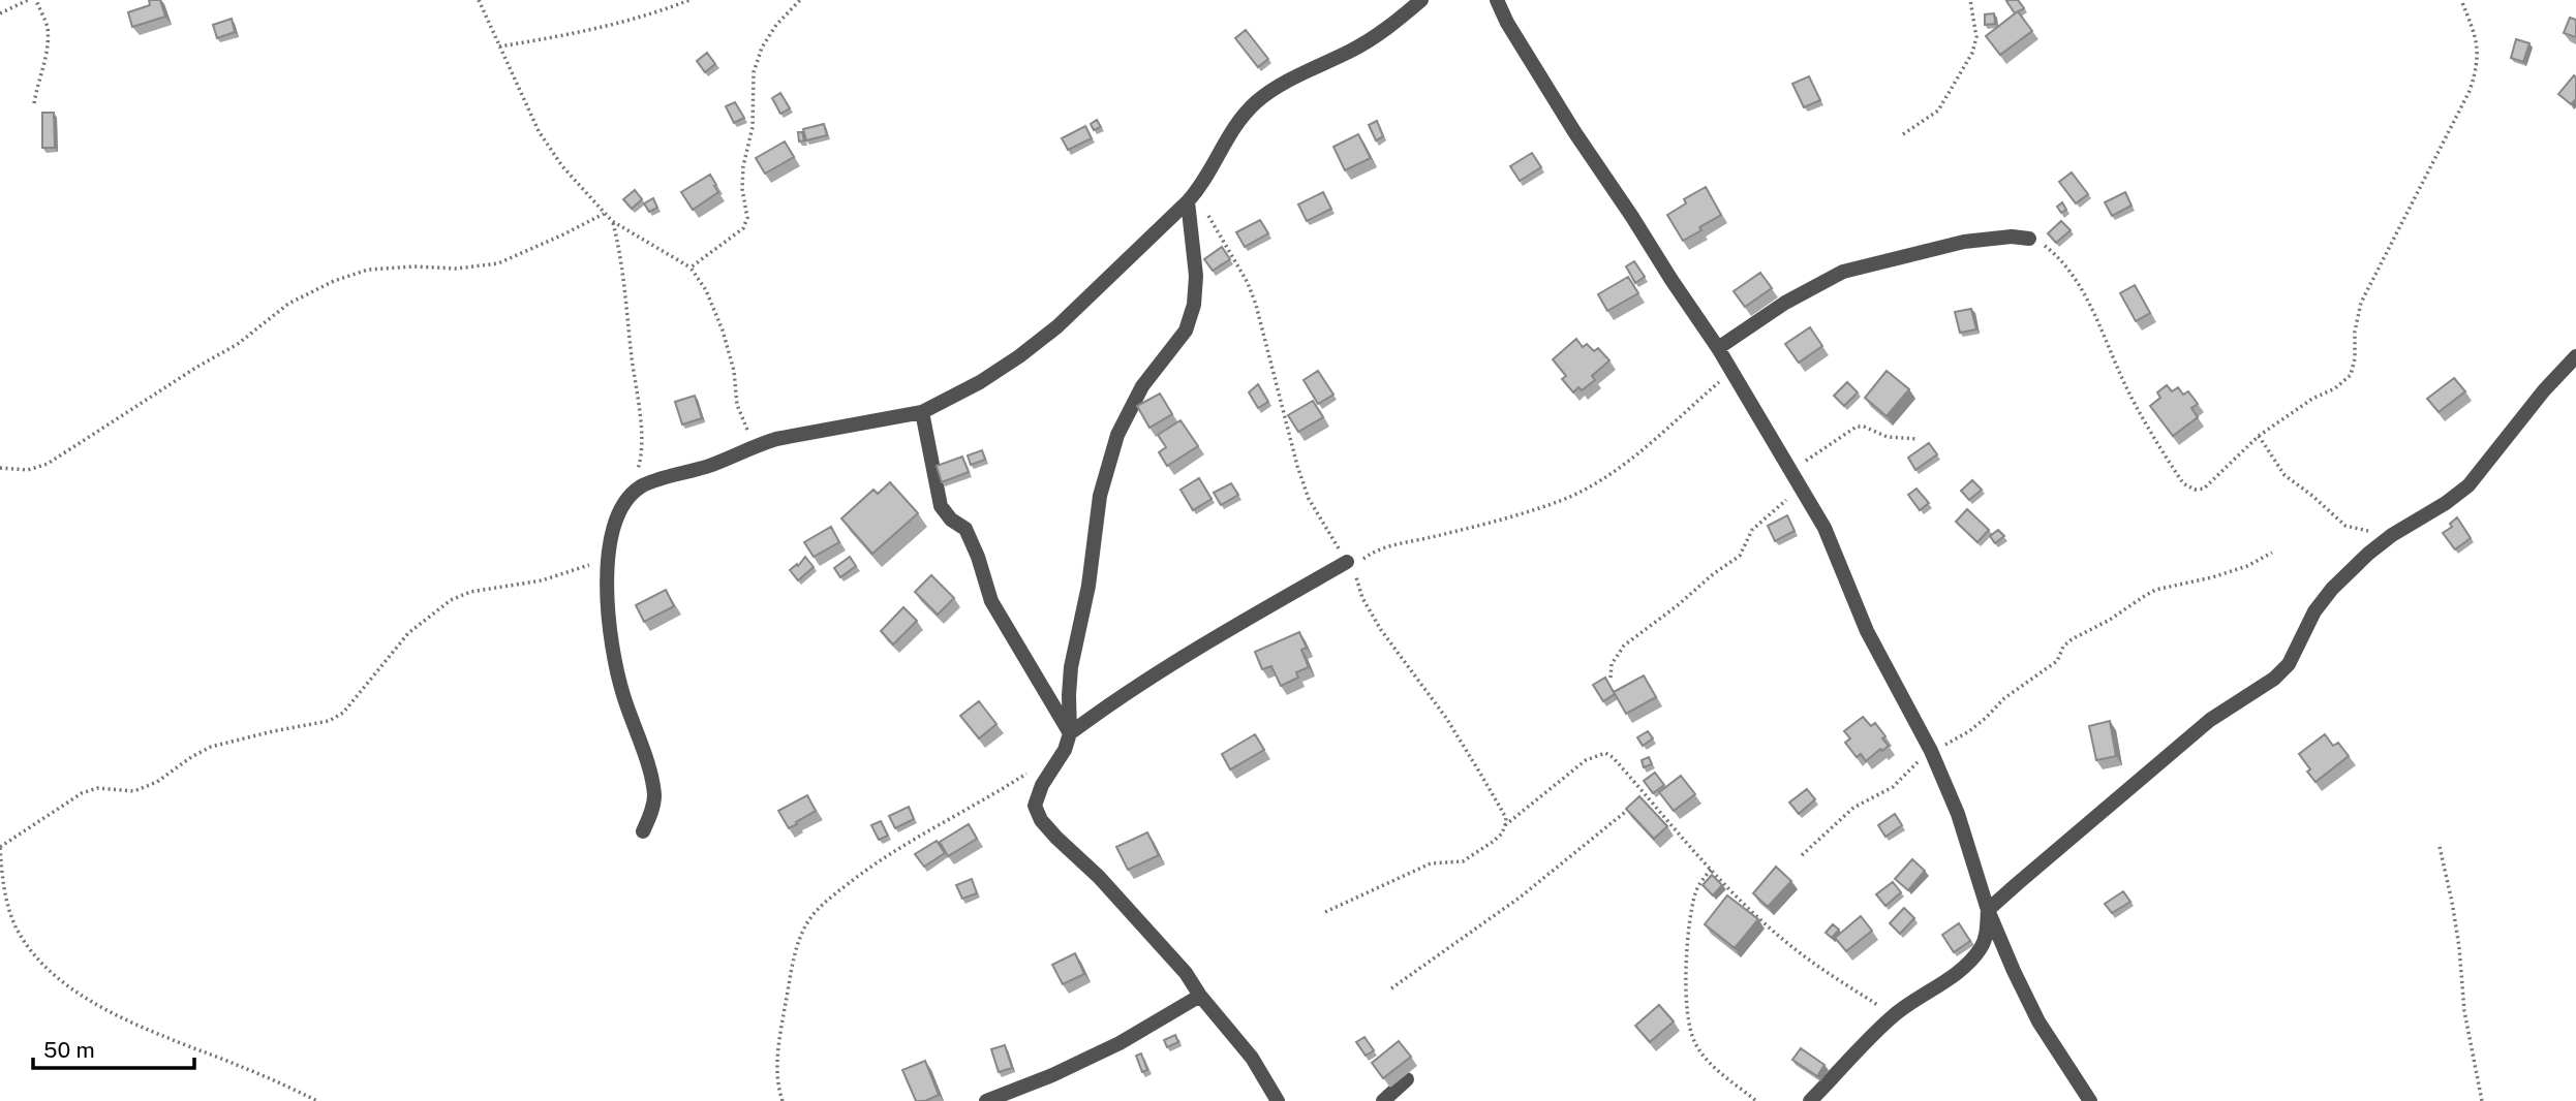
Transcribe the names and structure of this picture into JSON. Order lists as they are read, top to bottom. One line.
{"scale_bar":"50 m"}
